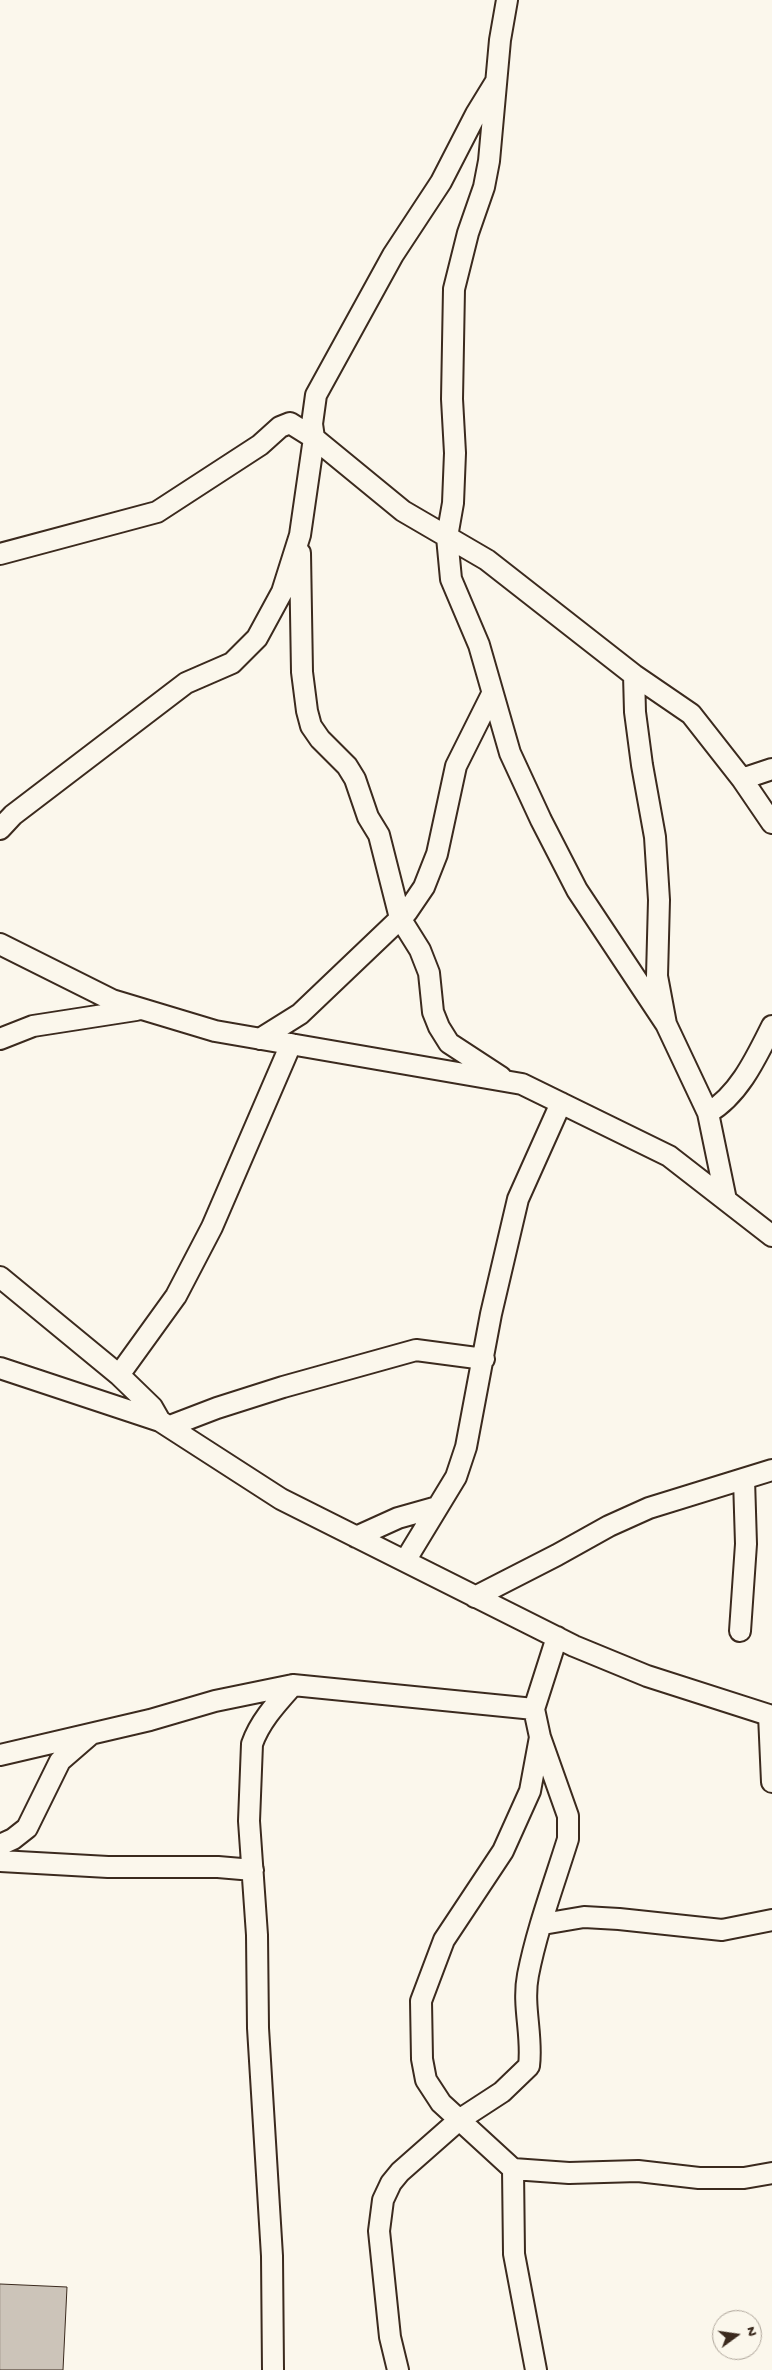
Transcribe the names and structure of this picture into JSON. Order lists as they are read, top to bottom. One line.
{"north":"right"}
